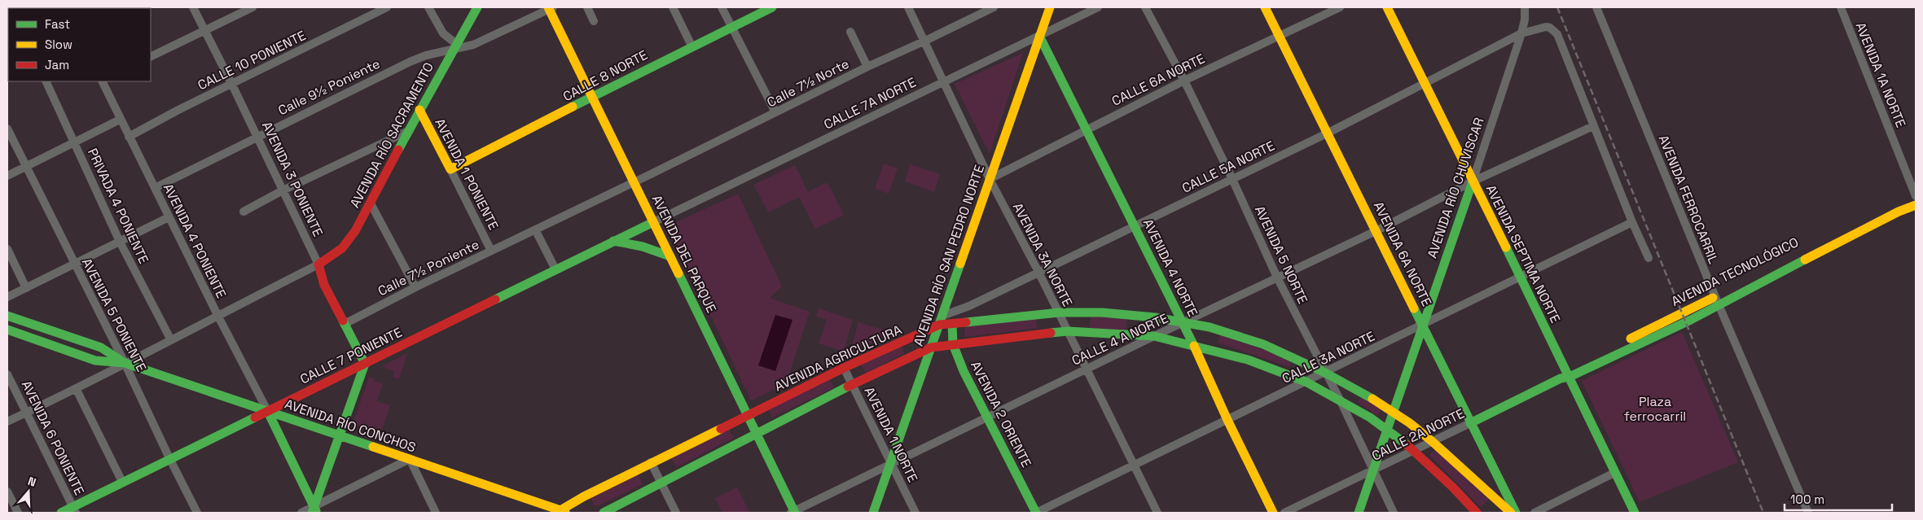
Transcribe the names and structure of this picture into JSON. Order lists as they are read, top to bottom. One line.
{"streets":{"main road":["CALLE 8 NORTE","AVENIDA RÍO SACRAMENTO","AVENIDA 1 PONIENTE","AVENIDA 3 PONIENTE","AVENIDA RÍO CHUVISCAR","AVENIDA DEL PARQUE","AVENIDA 6A NORTE","AVENIDA SEPTIMA NORTE","AVENIDA RÍO SAN PEDRO NORTE","AVENIDA 4 NORTE","AVENIDA TECNOLÓGICO","CALLE 7 PONIENTE","AVENIDA AGRICULTURA","AVENIDA 2 ORIENTE","AVENIDA RÍO CONCHOS","CALLE 2A NORTE"],"street":["CALLE 10 PONIENTE","AVENIDA 1A NORTE","CALLE 6A NORTE","Calle 7½ Norte","Calle 9½ Poniente","CALLE 7A NORTE","CALLE 5A NORTE","AVENIDA FERROCARRIL","PRIVADA 4 PONIENTE","AVENIDA 4 PONIENTE","AVENIDA 3A NORTE","AVENIDA 5 NORTE","Calle 7½ Poniente","AVENIDA 5 PONIENTE","CALLE 4 A NORTE","CALLE 3A NORTE","AVENIDA 1 NORTE","AVENIDA 6 PONIENTE"]},"crossings":[["CALLE 10 PONIENTE","AVENIDA 3 PONIENTE"],["CALLE 10 PONIENTE","AVENIDA 4 PONIENTE"],["CALLE 8 NORTE","AVENIDA 1 PONIENTE"],["CALLE 8 NORTE","AVENIDA DEL PARQUE"],["CALLE 6A NORTE","AVENIDA 6A NORTE"],["CALLE 6A NORTE","AVENIDA 3A NORTE"],["CALLE 6A NORTE","AVENIDA 5 NORTE"],["CALLE 6A NORTE","AVENIDA RÍO SAN PEDRO NORTE"],["CALLE 6A NORTE","AVENIDA 4 NORTE"],["Calle 7½ Norte","AVENIDA DEL PARQUE"],["Calle 7½ Norte","AVENIDA 3A NORTE"],["Calle 7½ Norte","Calle 7½ Poniente"],["Calle 9½ Poniente","AVENIDA RÍO SACRAMENTO"],["Calle 9½ Poniente","AVENIDA 3 PONIENTE"],["Calle 9½ Poniente","AVENIDA 4 PONIENTE"],["Calle 9½ Poniente","AVENIDA DEL PARQUE"],["CALLE 7A NORTE","AVENIDA DEL PARQUE"],["CALLE 7A NORTE","AVENIDA 3A NORTE"],["CALLE 7A NORTE","AVENIDA RÍO SAN PEDRO NORTE"],["CALLE 7A NORTE","AVENIDA 4 NORTE"],["CALLE 7A NORTE","CALLE 7 PONIENTE"],["AVENIDA RÍO SACRAMENTO","AVENIDA 1 PONIENTE"],["AVENIDA RÍO SACRAMENTO","AVENIDA 3 PONIENTE"],["CALLE 5A NORTE","AVENIDA RÍO CHUVISCAR"],["CALLE 5A NORTE","AVENIDA 6A NORTE"],["CALLE 5A NORTE","AVENIDA SEPTIMA NORTE"],["CALLE 5A NORTE","AVENIDA 3A NORTE"],["CALLE 5A NORTE","AVENIDA 5 NORTE"],["CALLE 5A NORTE","AVENIDA RÍO SAN PEDRO NORTE"],["CALLE 5A NORTE","AVENIDA 4 NORTE"],["CALLE 5A NORTE","CALLE 4 A NORTE"],["CALLE 5A NORTE","CALLE 3A NORTE"],["CALLE 5A NORTE","AVENIDA AGRICULTURA"],["AVENIDA 1 PONIENTE","Calle 7½ Poniente"],["AVENIDA 3 PONIENTE","Calle 7½ Poniente"],["AVENIDA 3 PONIENTE","CALLE 7 PONIENTE"],["AVENIDA RÍO CHUVISCAR","AVENIDA 6A NORTE"],["AVENIDA RÍO CHUVISCAR","AVENIDA SEPTIMA NORTE"],["AVENIDA RÍO CHUVISCAR","AVENIDA 5 NORTE"],["AVENIDA RÍO CHUVISCAR","CALLE 4 A NORTE"],["AVENIDA RÍO CHUVISCAR","CALLE 3A NORTE"],["AVENIDA RÍO CHUVISCAR","AVENIDA AGRICULTURA"],["AVENIDA RÍO CHUVISCAR","CALLE 2A NORTE"],["AVENIDA FERROCARRIL","AVENIDA TECNOLÓGICO"],["AVENIDA 4 PONIENTE","CALLE 7 PONIENTE"],["AVENIDA 4 PONIENTE","AVENIDA RÍO CONCHOS"],["AVENIDA DEL PARQUE","Calle 7½ Poniente"],["AVENIDA DEL PARQUE","CALLE 4 A NORTE"],["AVENIDA DEL PARQUE","CALLE 7 PONIENTE"],["AVENIDA DEL PARQUE","AVENIDA AGRICULTURA"],["AVENIDA 6A NORTE","CALLE 4 A NORTE"],["AVENIDA 6A NORTE","CALLE 3A NORTE"],["AVENIDA 6A NORTE","CALLE 2A NORTE"],["AVENIDA SEPTIMA NORTE","AVENIDA TECNOLÓGICO"],["AVENIDA SEPTIMA NORTE","CALLE 4 A NORTE"],["AVENIDA SEPTIMA NORTE","CALLE 3A NORTE"],["AVENIDA SEPTIMA NORTE","CALLE 2A NORTE"],["AVENIDA 3A NORTE","AVENIDA RÍO SAN PEDRO NORTE"],["AVENIDA 3A NORTE","CALLE 4 A NORTE"],["AVENIDA 3A NORTE","CALLE 3A NORTE"],["AVENIDA 3A NORTE","AVENIDA AGRICULTURA"],["AVENIDA 5 NORTE","CALLE 4 A NORTE"],["AVENIDA 5 NORTE","CALLE 3A NORTE"],["AVENIDA 5 NORTE","AVENIDA AGRICULTURA"],["AVENIDA 5 NORTE","CALLE 2A NORTE"],["AVENIDA RÍO SAN PEDRO NORTE","AVENIDA 4 NORTE"],["AVENIDA RÍO SAN PEDRO NORTE","CALLE 4 A NORTE"],["AVENIDA RÍO SAN PEDRO NORTE","AVENIDA AGRICULTURA"],["AVENIDA RÍO SAN PEDRO NORTE","AVENIDA 1 NORTE"],["AVENIDA 4 NORTE","CALLE 4 A NORTE"],["AVENIDA 4 NORTE","CALLE 3A NORTE"],["AVENIDA 4 NORTE","AVENIDA AGRICULTURA"],["AVENIDA TECNOLÓGICO","CALLE 2A NORTE"],["AVENIDA 5 PONIENTE","CALLE 7 PONIENTE"],["AVENIDA 5 PONIENTE","AVENIDA RÍO CONCHOS"],["CALLE 4 A NORTE","AVENIDA AGRICULTURA"],["CALLE 4 A NORTE","AVENIDA 2 ORIENTE"],["CALLE 4 A NORTE","AVENIDA 1 NORTE"],["CALLE 7 PONIENTE","AVENIDA RÍO CONCHOS"],["CALLE 7 PONIENTE","AVENIDA 6 PONIENTE"],["CALLE 3A NORTE","AVENIDA AGRICULTURA"],["CALLE 3A NORTE","AVENIDA 2 ORIENTE"],["AVENIDA AGRICULTURA","AVENIDA 2 ORIENTE"],["AVENIDA AGRICULTURA","AVENIDA RÍO CONCHOS"],["AVENIDA AGRICULTURA","AVENIDA 1 NORTE"],["AVENIDA AGRICULTURA","CALLE 2A NORTE"]],"parks":["Plaza ferrocarril"],"legend":["Fast","Slow","Jam"],"scale_bar":"100 m","north":"top"}
